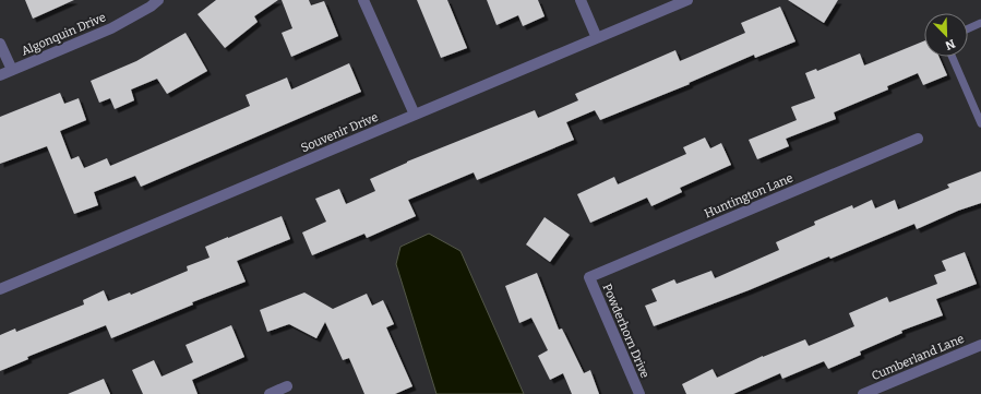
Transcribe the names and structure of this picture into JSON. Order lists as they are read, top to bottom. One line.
{"streets":{"street":["Algonquin Drive","Souvenir Drive","Huntington Lane","Powderhorn Drive","Cumberland Lane"]},"crossings":[["Huntington Lane","Powderhorn Drive"]],"north":"bottom right"}
